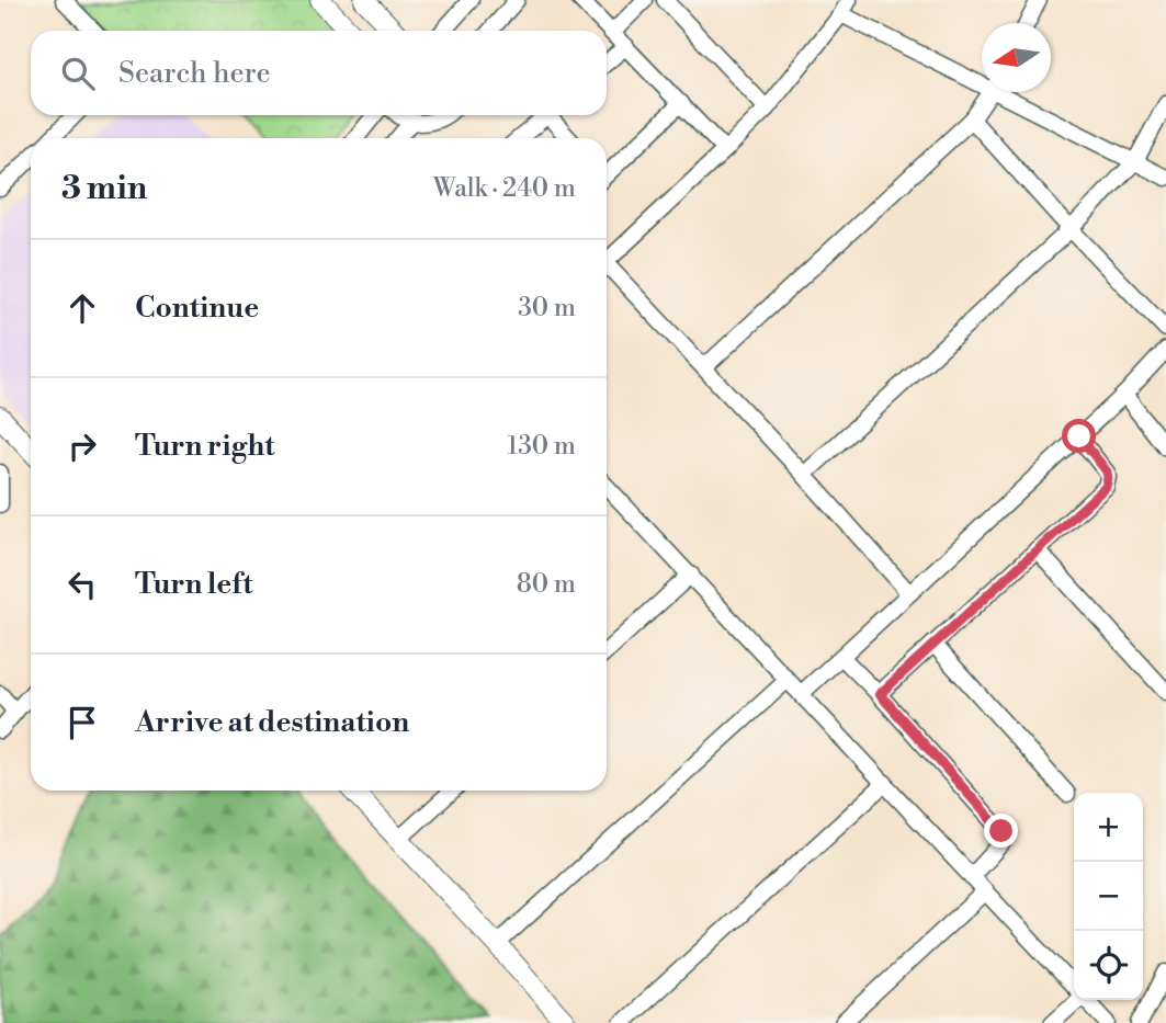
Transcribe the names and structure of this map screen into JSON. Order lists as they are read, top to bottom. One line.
{"north":"left","page":{"search":"Search here","heading":["3 min","Walk · 240 m"],"list":[["Continue","30 m"],["Turn right","130 m"],["Turn left","80 m"],"Arrive at destination"],"map_buttons":["+","−"]}}
